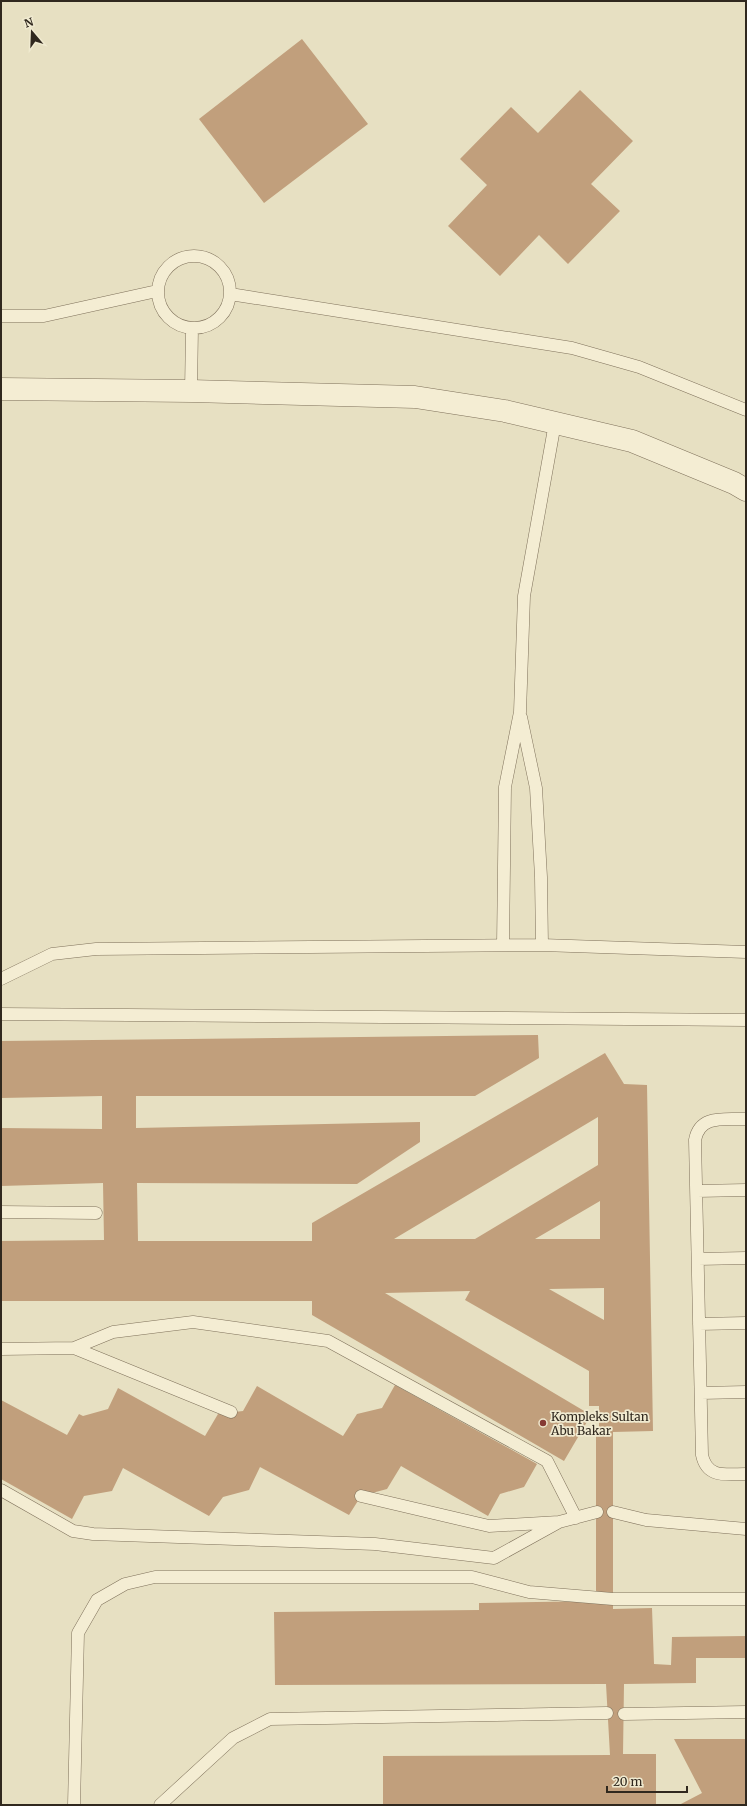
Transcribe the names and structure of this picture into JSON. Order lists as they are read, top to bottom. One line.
{"places":["Kompleks Sultan Abu Bakar"],"scale_bar":"20 m","north":"top"}
